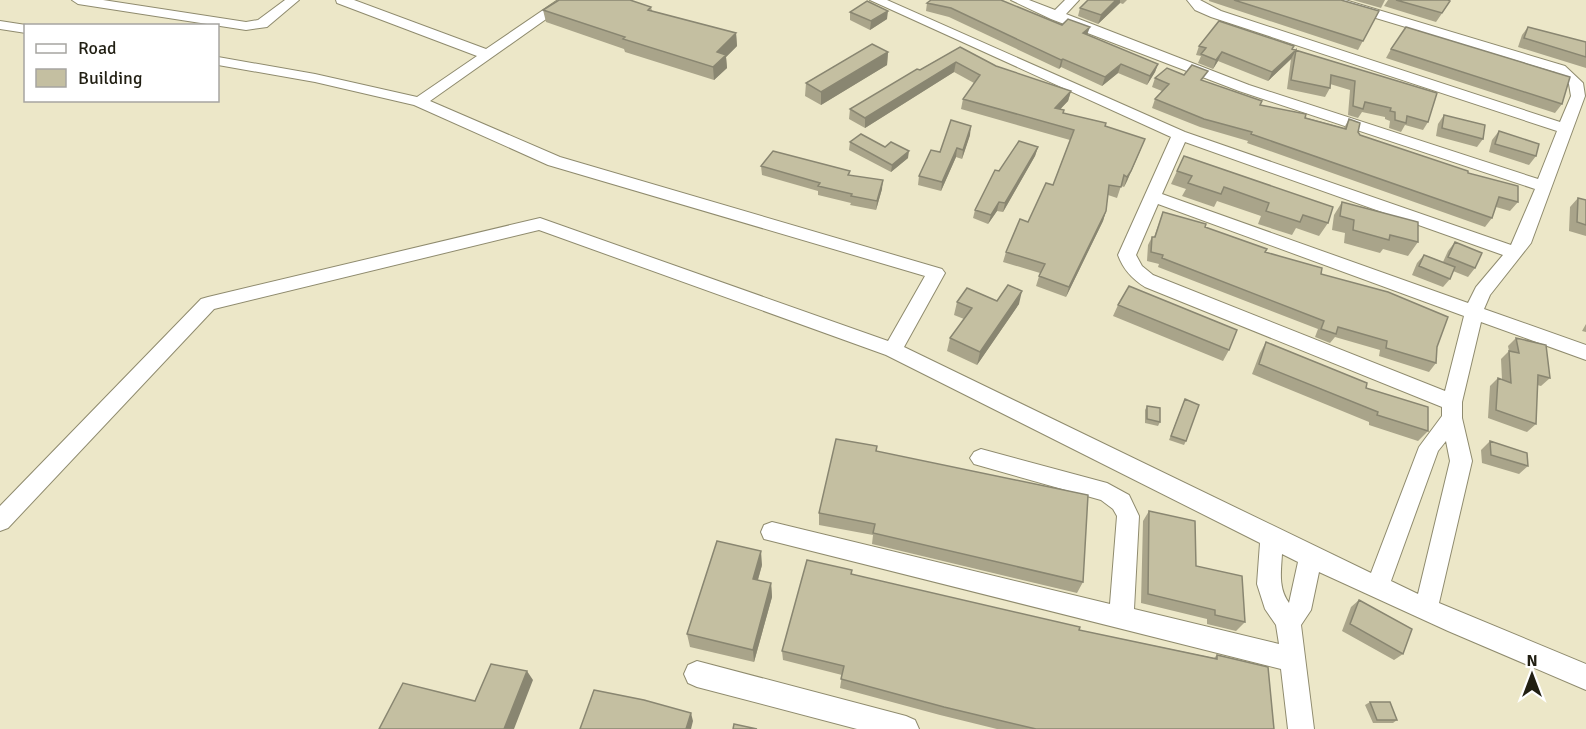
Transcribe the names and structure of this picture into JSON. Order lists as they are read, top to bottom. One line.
{"legend":["Road","Building"],"north":"top"}
